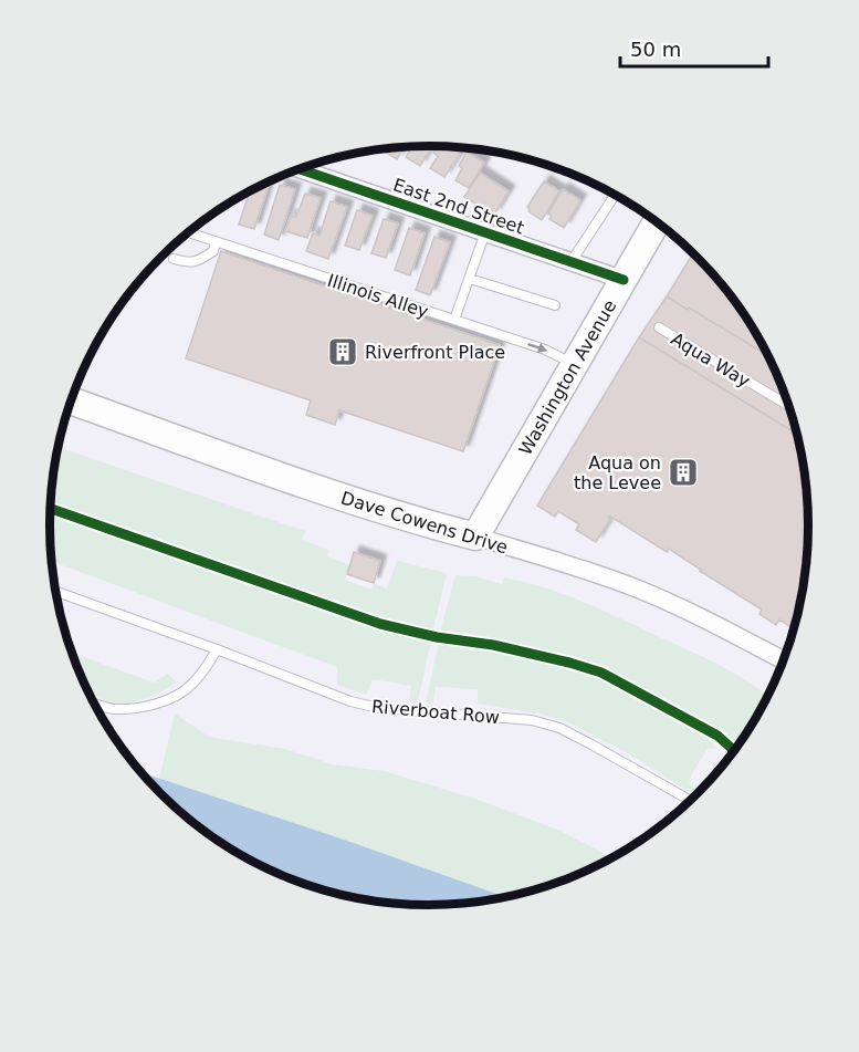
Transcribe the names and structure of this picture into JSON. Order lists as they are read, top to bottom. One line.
{"streets":{"main road":["Washington Avenue","Dave Cowens Drive"],"street":["East 2nd Street"],"lane":["Illinois Alley","Aqua Way","Riverboat Row"]},"crossings":[["East 2nd Street","Washington Avenue"],["Illinois Alley","Washington Avenue"],["Washington Avenue","Dave Cowens Drive"]],"places":{"building":["Riverfront Place","Aqua on the Levee"]},"scale_bar":"50 m"}
